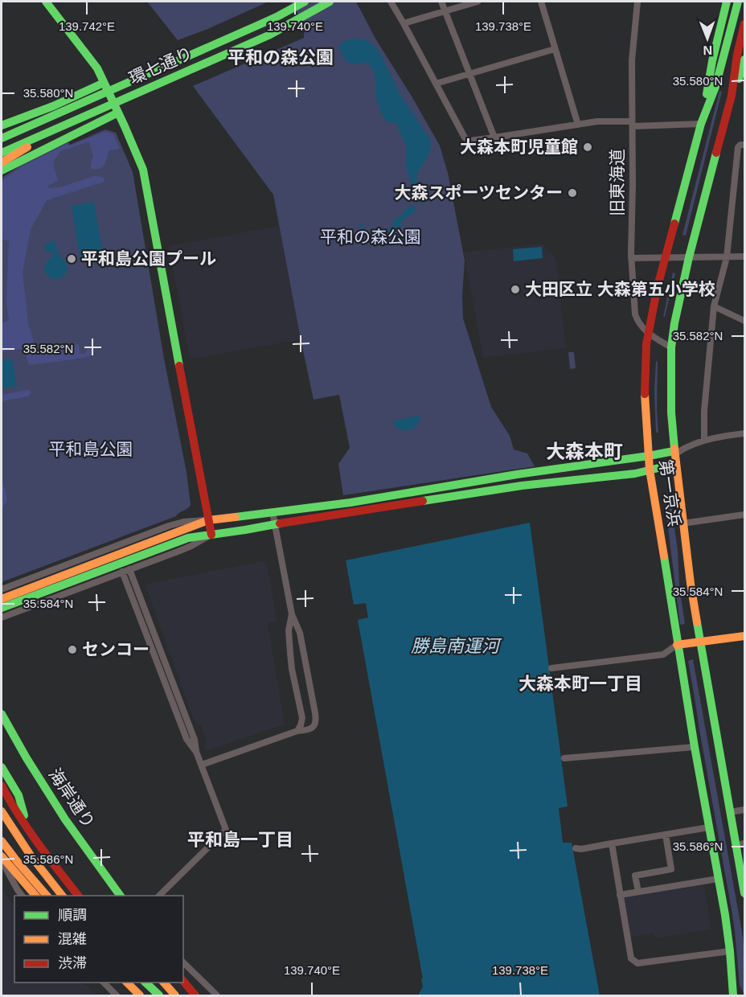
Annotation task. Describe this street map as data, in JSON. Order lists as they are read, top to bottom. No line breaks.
{"streets":{"main road":["環七通り","第一京浜","海岸通り"],"street":["旧東海道"]},"crossings":[["旧東海道","第一京浜"]],"districts":["平和の森公園","大森本町","大森本町一丁目","平和島一丁目"],"water":["勝島南運河"],"parks":["平和の森公園","平和島公園"],"places":["大森本町児童館","大森スポーツセンター","平和島公園プール","大田区立 大森第五小学校","センコー"],"legend":["順調","混雑","渋滞"],"north":"bottom","coordinates":["139.742°E","139.740°E","139.738°E","35.580°N","35.582°N","35.584°N","35.586°N"]}
